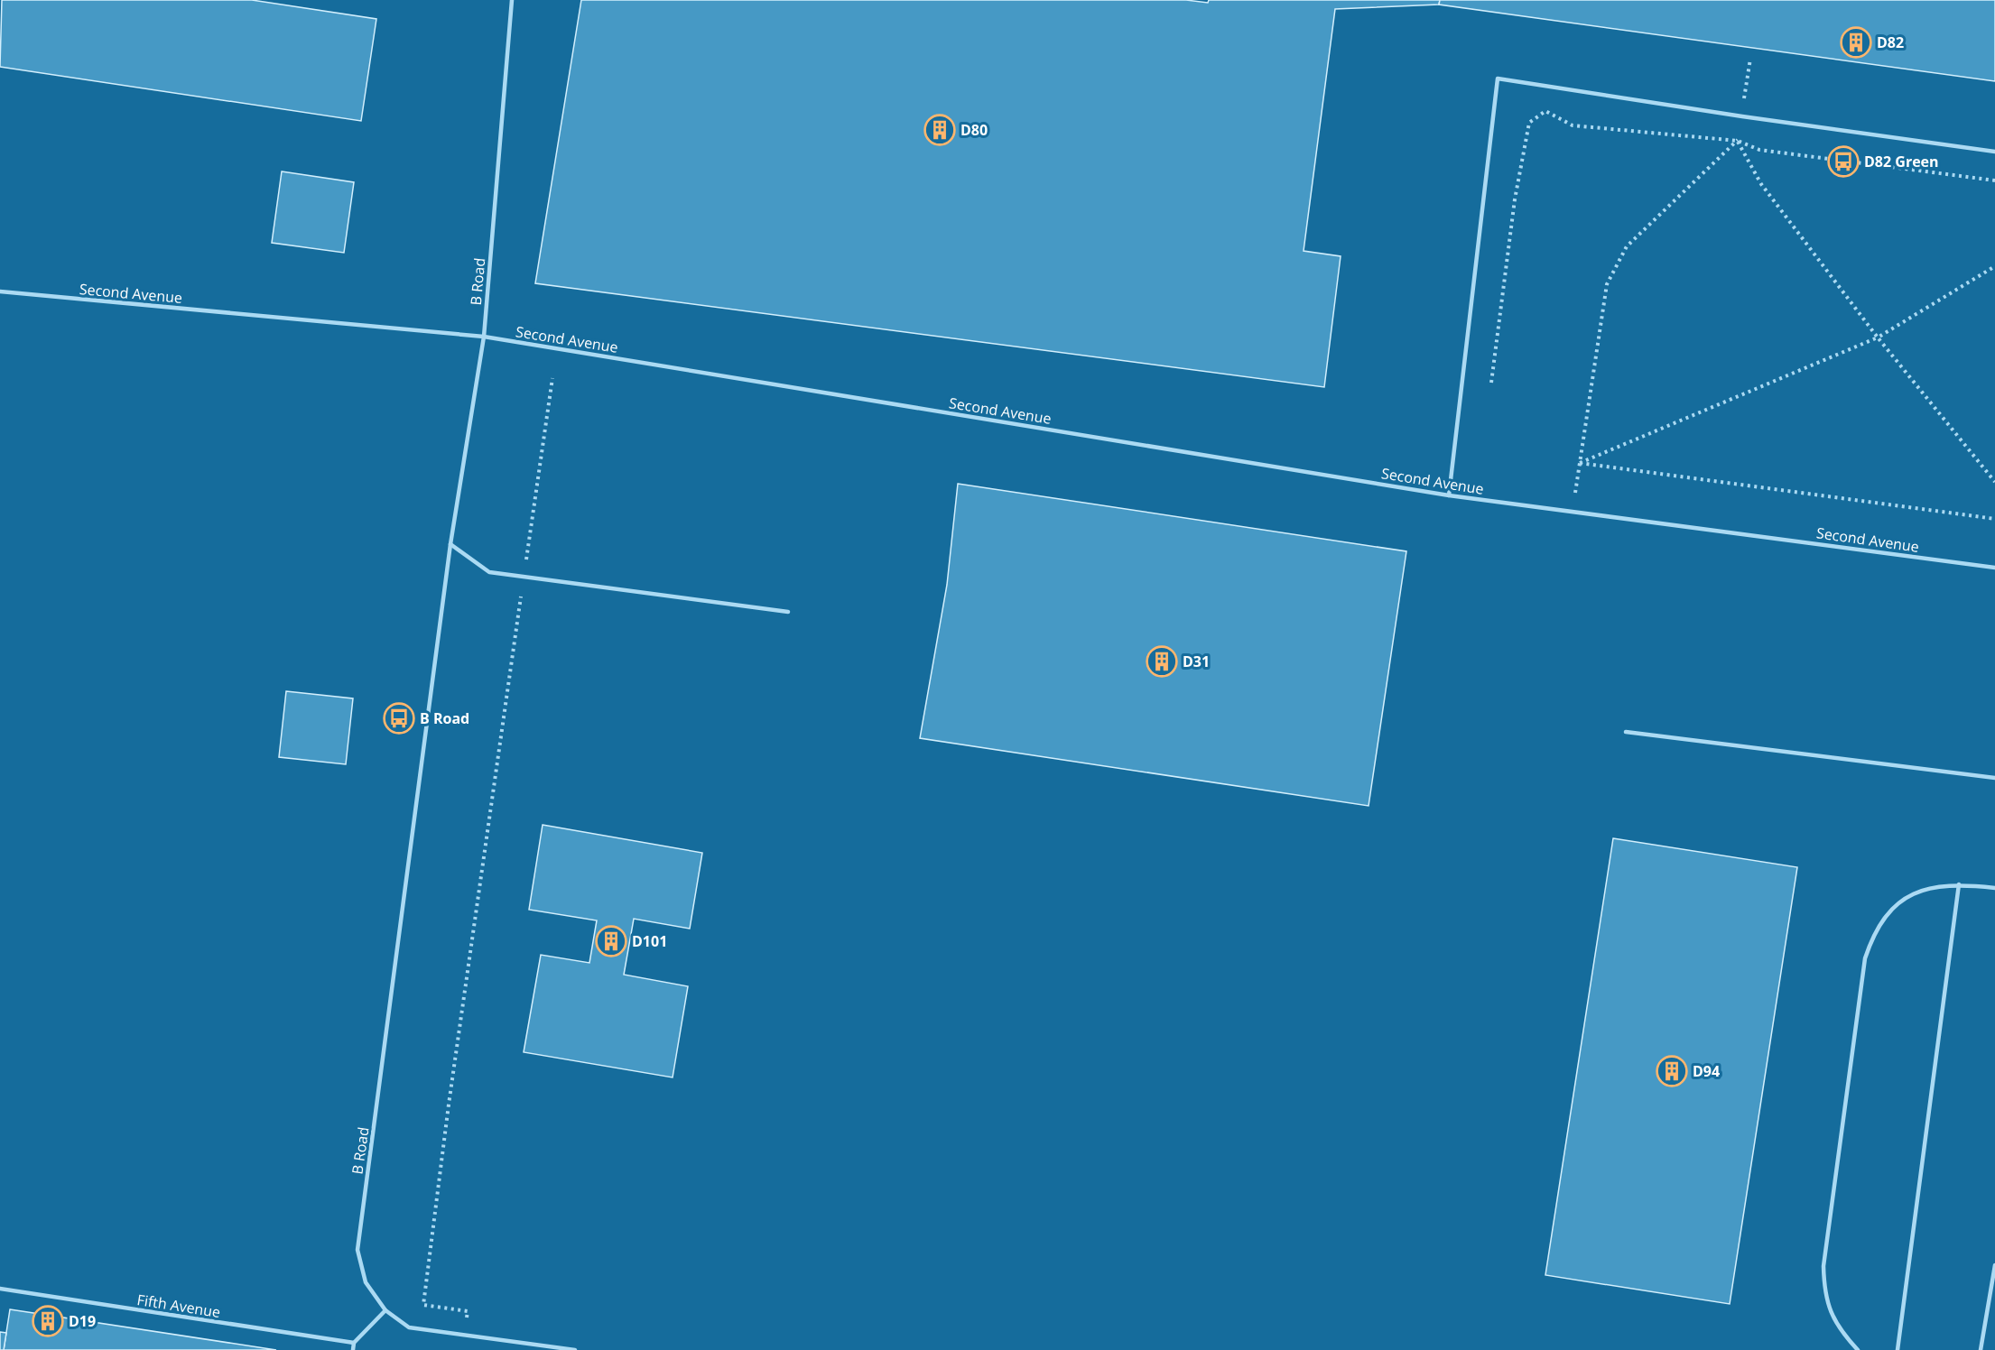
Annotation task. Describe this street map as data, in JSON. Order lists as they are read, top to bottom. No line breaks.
{"streets":{"lane":["B Road","Second Avenue","Fifth Avenue"]},"crossings":[["B Road","Second Avenue"]],"places":{"building":["D82","D80","D31","D101","D94","D19"],"bus stop":["D82 Green","B Road"]}}
